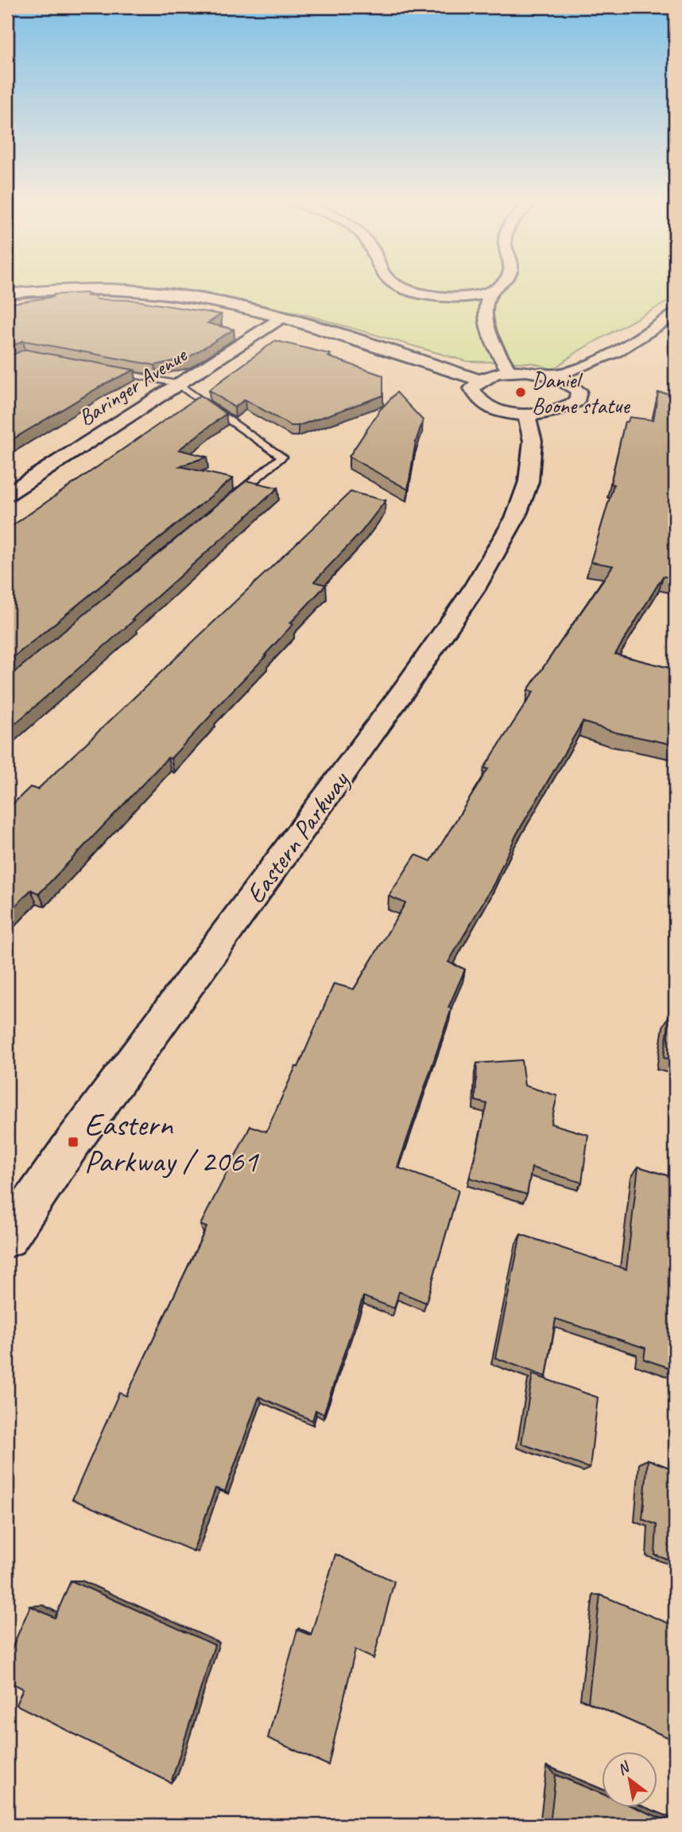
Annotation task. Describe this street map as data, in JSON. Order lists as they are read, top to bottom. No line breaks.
{"streets":{"street":["Baringer Avenue","Eastern Parkway"]},"places":{"other":["Daniel Boone statue"],"transit":["Eastern Parkway / 2061"]},"north":"top left"}
